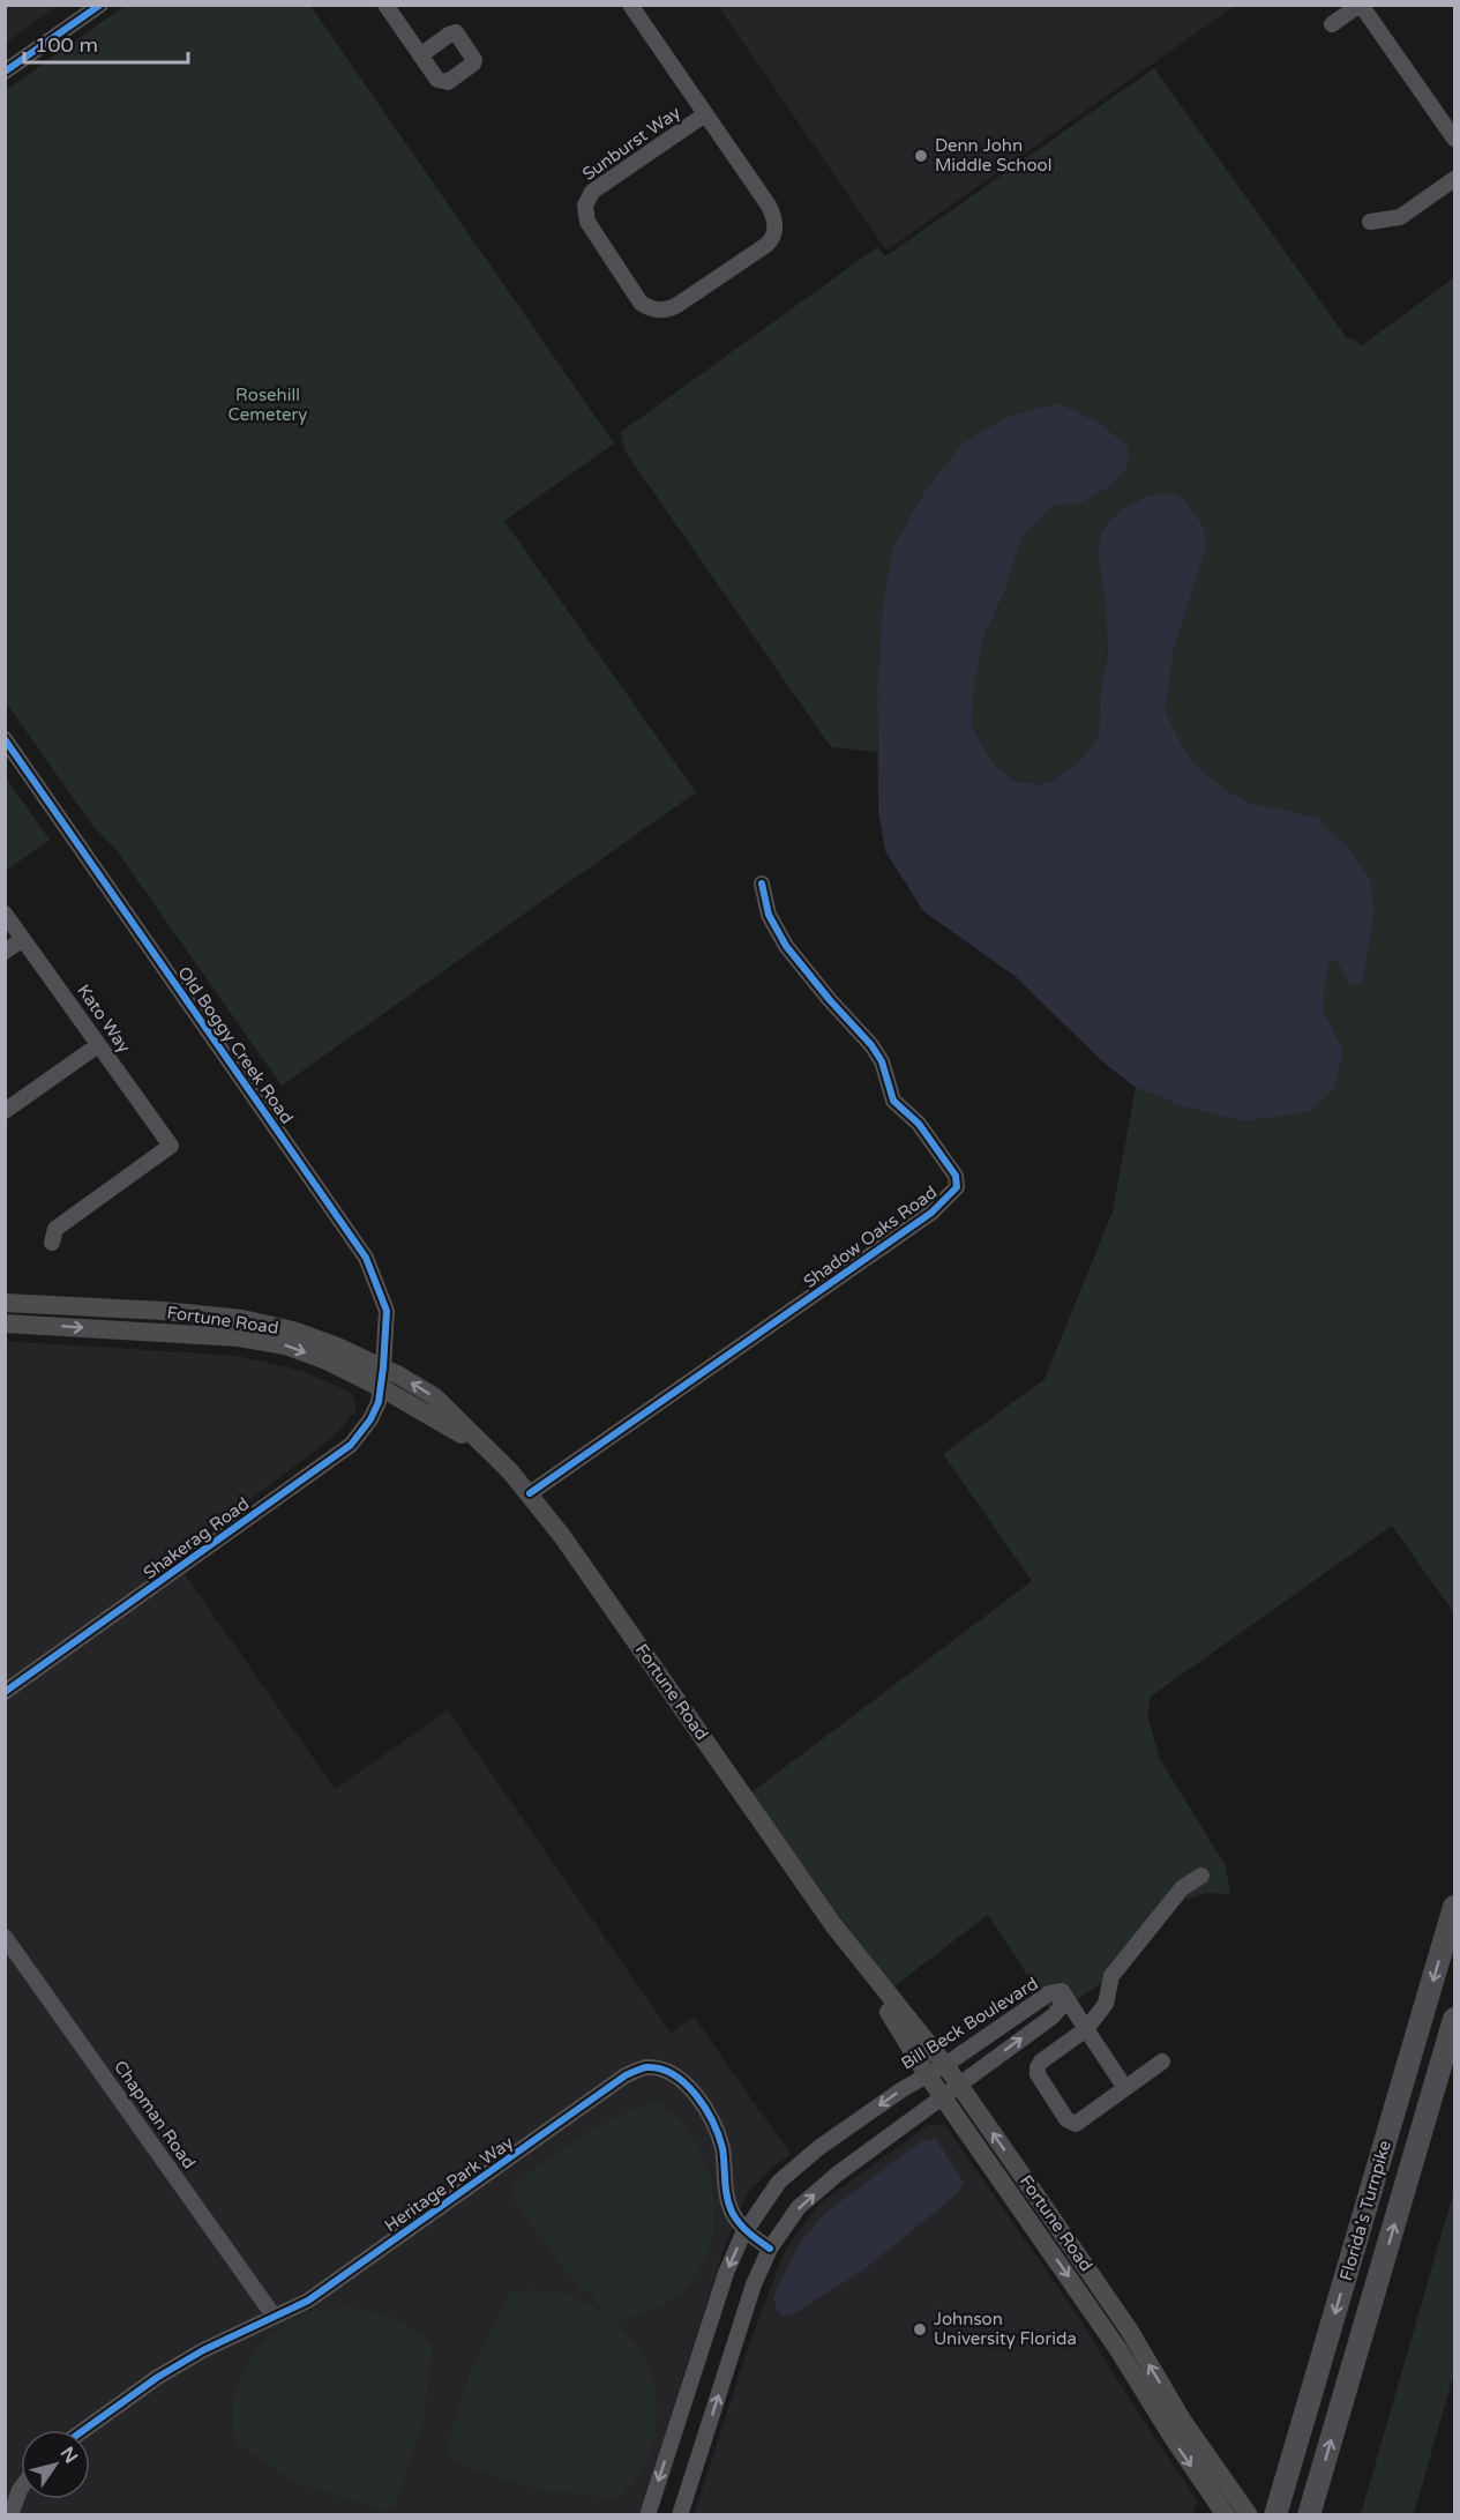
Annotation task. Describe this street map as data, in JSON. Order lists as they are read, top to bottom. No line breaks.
{"streets":{"highway":["Florida's Turnpike"],"main road":["Fortune Road"],"street":["Sunburst Way","Kato Way","Old Boggy Creek Road","Shadow Oaks Road","Shakerag Road","Bill Beck Boulevard","Chapman Road","Heritage Park Way"]},"crossings":[["Old Boggy Creek Road","Fortune Road"],["Old Boggy Creek Road","Shakerag Road"],["Shadow Oaks Road","Fortune Road"],["Fortune Road","Shakerag Road"],["Fortune Road","Bill Beck Boulevard"],["Bill Beck Boulevard","Heritage Park Way"],["Chapman Road","Heritage Park Way"]],"parks":["Rosehill Cemetery"],"places":["Denn John Middle School","Johnson University Florida"],"scale_bar":"100 m","north":"top right"}
